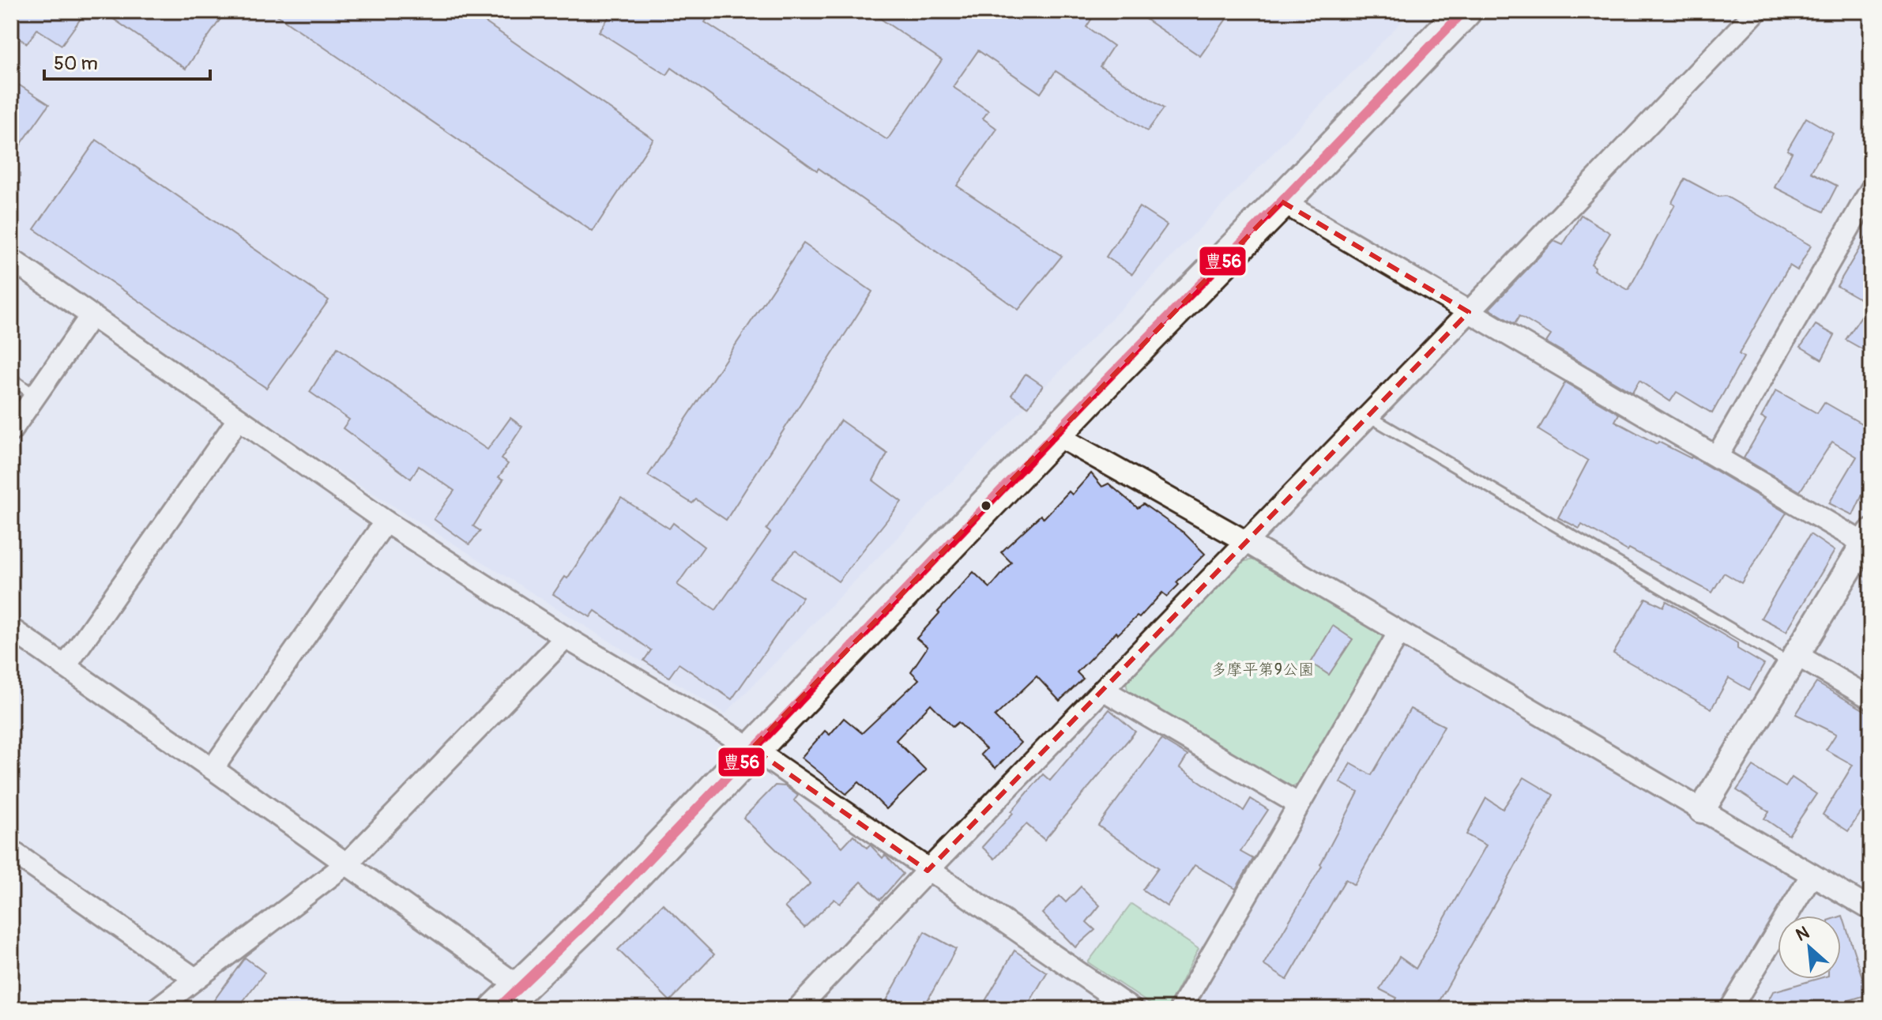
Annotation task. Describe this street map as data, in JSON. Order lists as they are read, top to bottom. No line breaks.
{"parks":["多摩平第9公園"],"lines":["transit line 豊56"],"scale_bar":"50 m","north":"top left"}
